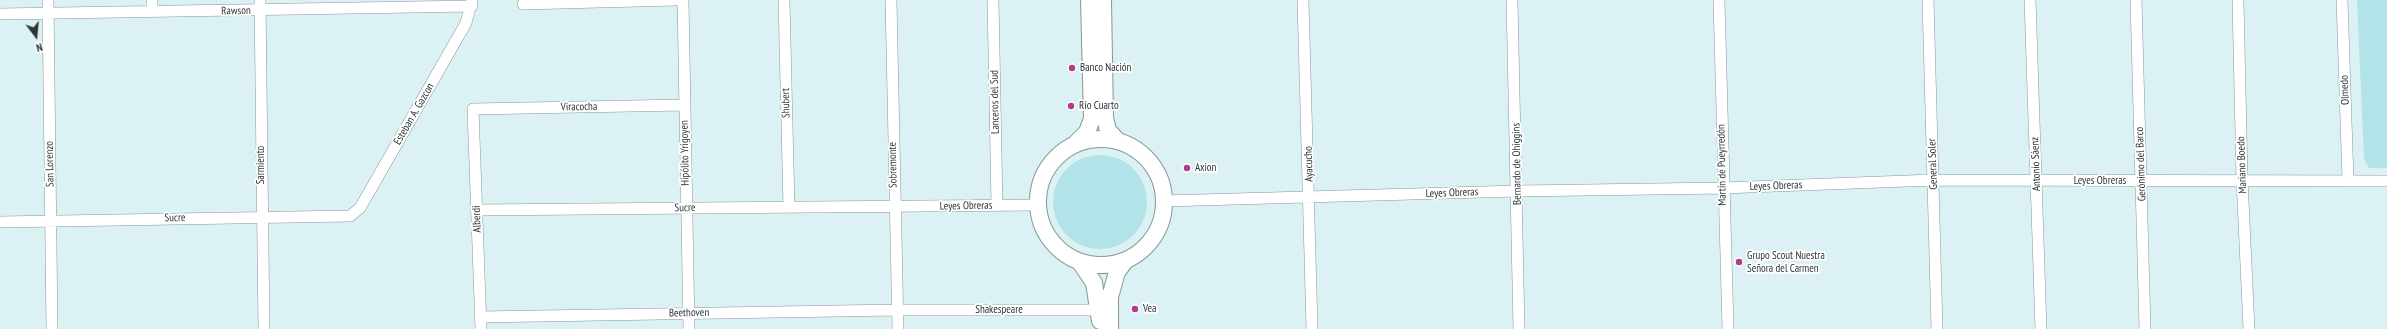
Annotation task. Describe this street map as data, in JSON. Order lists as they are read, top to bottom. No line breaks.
{"streets":{"street":["Rawson","Olmedo","Lanceros del Sud","Shubert","Viracocha","Esteban A. Gazcon","Hipólito Yrigoyen","San Lorenzo","Ayacucho","Bernardo de Ohiggins","General Soler","Antonio Sáenz","Gerónimo del Barco","Sarmiento","Sobremonte","Martín de Pueyrredón","Mariano Boedo","Leyes Obreras","Sucre","Alberdi","Shakespeare","Beethoven"]},"crossings":[["Rawson","Esteban A. Gazcon"],["Rawson","San Lorenzo"],["Rawson","Sarmiento"],["Olmedo","Leyes Obreras"],["Lanceros del Sud","Leyes Obreras"],["Shubert","Sucre"],["Viracocha","Hipólito Yrigoyen"],["Viracocha","Alberdi"],["Esteban A. Gazcon","Sucre"],["Hipólito Yrigoyen","Sucre"],["Hipólito Yrigoyen","Beethoven"],["San Lorenzo","Sucre"],["Ayacucho","Leyes Obreras"],["Bernardo de Ohiggins","Leyes Obreras"],["General Soler","Leyes Obreras"],["Antonio Sáenz","Leyes Obreras"],["Gerónimo del Barco","Leyes Obreras"],["Sarmiento","Sucre"],["Sobremonte","Leyes Obreras"],["Sobremonte","Sucre"],["Sobremonte","Shakespeare"],["Sobremonte","Beethoven"],["Martín de Pueyrredón","Leyes Obreras"],["Mariano Boedo","Leyes Obreras"],["Leyes Obreras","Sucre"],["Sucre","Alberdi"],["Alberdi","Beethoven"],["Shakespeare","Beethoven"]],"places":["Banco Nación","Río Cuarto","Axion","Grupo Scout Nuestra Señora del Carmen","Vea"],"north":"bottom"}
